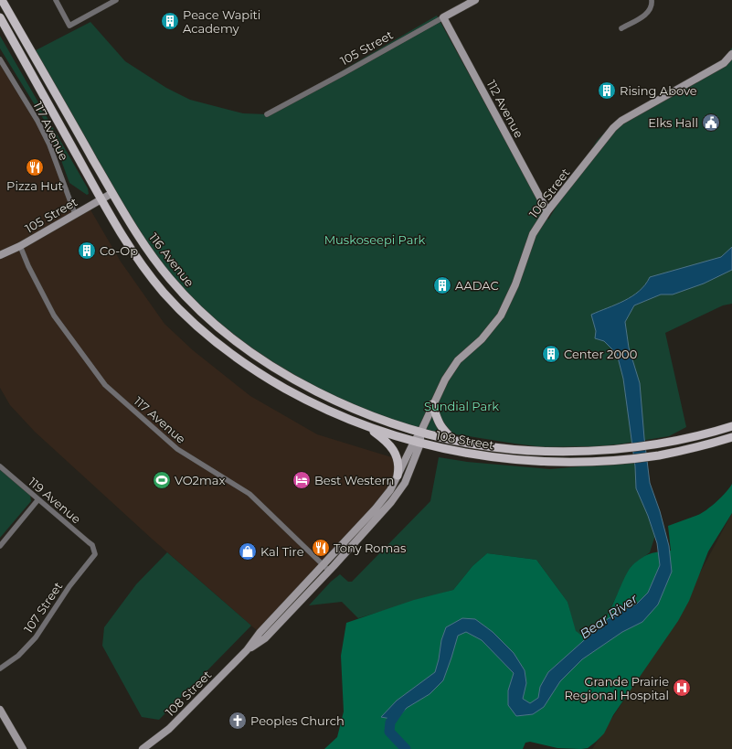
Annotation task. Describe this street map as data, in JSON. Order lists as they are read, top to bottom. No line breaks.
{"streets":{"main road":["116 Avenue","108 Street"],"street":["105 Street","112 Avenue","117 Avenue","106 Street","119 Avenue","107 Street"]},"crossings":[["105 Street","112 Avenue"],["105 Street","117 Avenue"],["105 Street","116 Avenue"],["112 Avenue","106 Street"],["117 Avenue","108 Street"],["106 Street","116 Avenue"],["106 Street","108 Street"],["116 Avenue","108 Street"],["119 Avenue","107 Street"]],"water":["Bear River"],"parks":["Muskoseepi Park","Sundial Park"],"places":{"building":["Peace Wapiti Academy","Rising Above","Co-Op","AADAC","Center 2000"],"public building":["Elks Hall"],"restaurant":["Pizza Hut","Tony Romas"],"sports":["VO2max"],"hotel":["Best Western"],"shop":["Kal Tire"],"hospital":["Grande Prairie Regional Hospital"],"church":["Peoples Church"]}}
